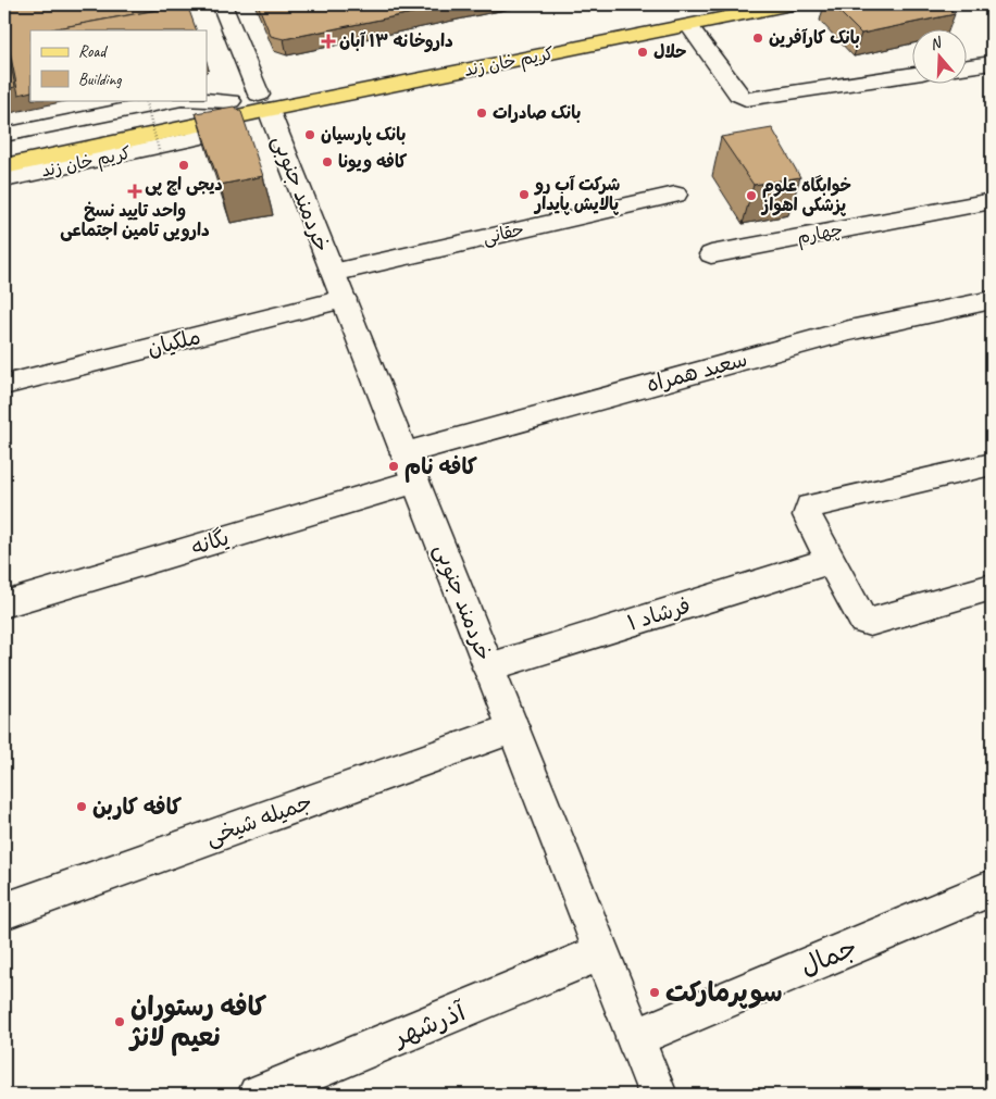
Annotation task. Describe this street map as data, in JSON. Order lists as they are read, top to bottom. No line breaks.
{"streets":{"main road":["کریم خان زند"],"street":["خردمند جنوبی","حقانی","چهارم","ملکیان","سعید همراه","یگانه","فرشاد ۱","جمیله شیخی","جمال","آذرشهر"]},"crossings":[["کریم خان زند","خردمند جنوبی"],["خردمند جنوبی","حقانی"],["خردمند جنوبی","ملکیان"],["خردمند جنوبی","سعید همراه"],["خردمند جنوبی","یگانه"],["خردمند جنوبی","فرشاد ۱"],["خردمند جنوبی","جمیله شیخی"],["خردمند جنوبی","جمال"],["خردمند جنوبی","آذرشهر"],["حقانی","ملکیان"]],"places":{"other":["بانک کارآفرین","حلال","بانک صادرات","بانک پارسیان","کافه ویونا","دیجی اچ پی","شرکت آب رو پالایش پایدار","خوابگاه علوم پزشکی اهواز","کافه نام","کافه کاربن","سوپرمارکت","کافه رستوران نعیم لانژ"],"health":["داروخانه ۱۳ آبان","واحد تایید نسخ دارویی تامین اجتماعی"]},"legend":["Road","Building"],"north":"top"}
